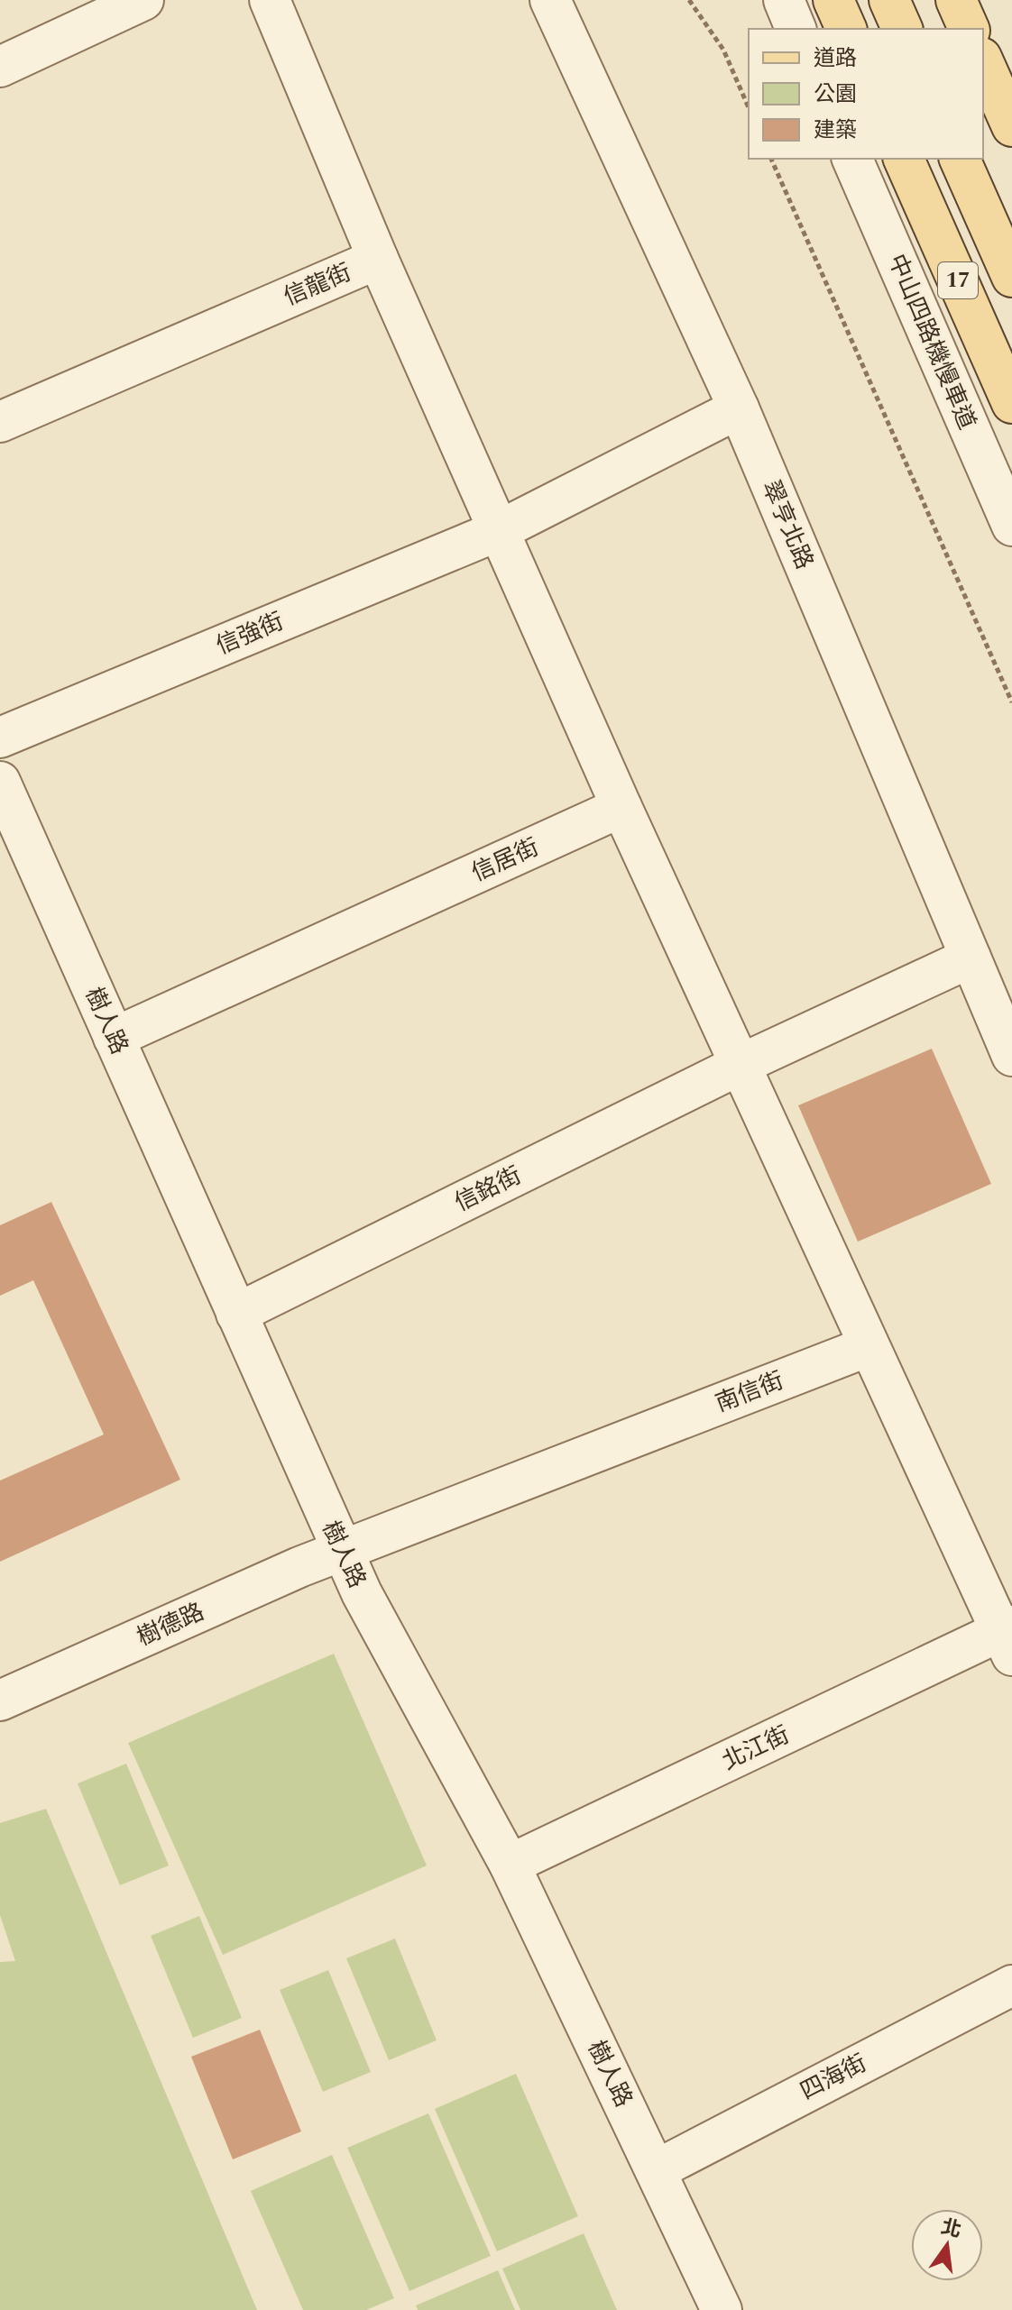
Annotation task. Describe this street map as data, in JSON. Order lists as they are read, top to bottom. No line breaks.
{"streets":{"main road":["17"],"street":["信龍街","中山四路機慢車道","翠亨北路","信強街","信居街","樹人路","信銘街","南信街","樹德路","北江街","四海街"]},"crossings":[["翠亨北路","信強街"],["翠亨北路","信銘街"],["信居街","樹人路"],["樹人路","信銘街"],["樹人路","南信街"],["樹人路","樹德路"],["樹人路","北江街"],["樹人路","四海街"],["南信街","樹德路"],["南信街","北江街"]],"legend":["道路","公園","建築"],"north":"top"}
